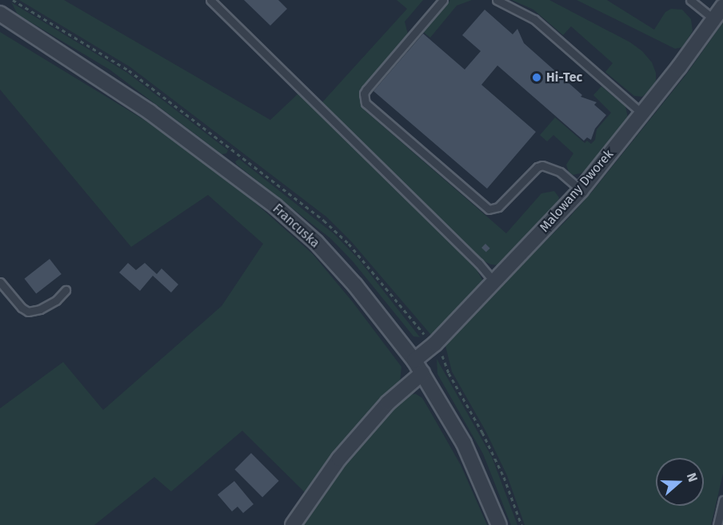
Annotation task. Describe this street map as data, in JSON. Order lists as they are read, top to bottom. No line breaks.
{"streets":{"street":["Malowany Dworek","Francuska"]},"crossings":[["Malowany Dworek","Francuska"]],"places":["Hi-Tec"],"north":"right"}
